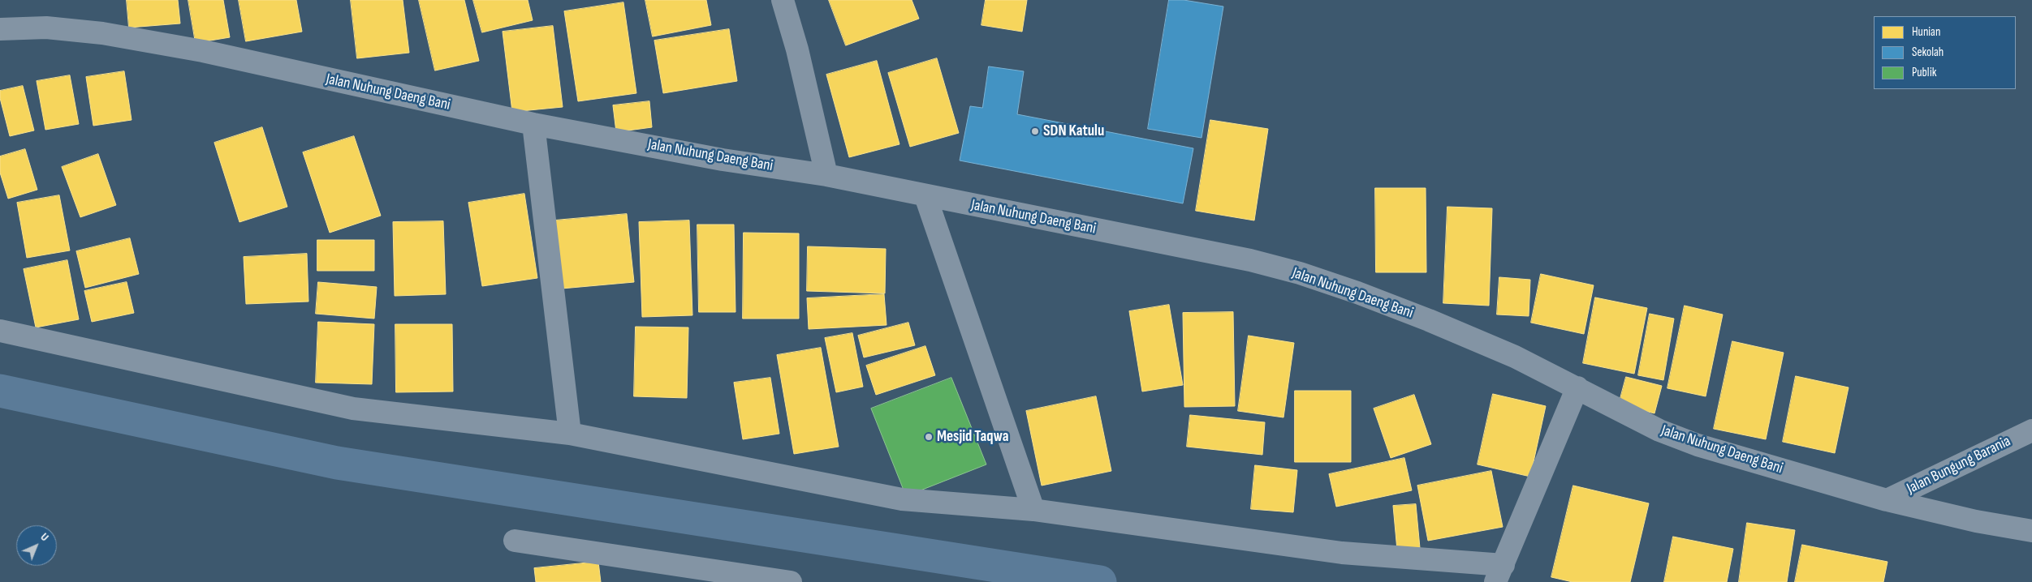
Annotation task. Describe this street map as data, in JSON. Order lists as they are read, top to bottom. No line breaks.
{"streets":{"street":["Jalan Nuhung Daeng Bani","Jalan Bungung Barania"]},"crossings":[["Jalan Nuhung Daeng Bani","Jalan Bungung Barania"]],"places":["SDN Katulu","Mesjid Taqwa"],"legend":["Hunian","Sekolah","Publik"],"north":"top right"}
